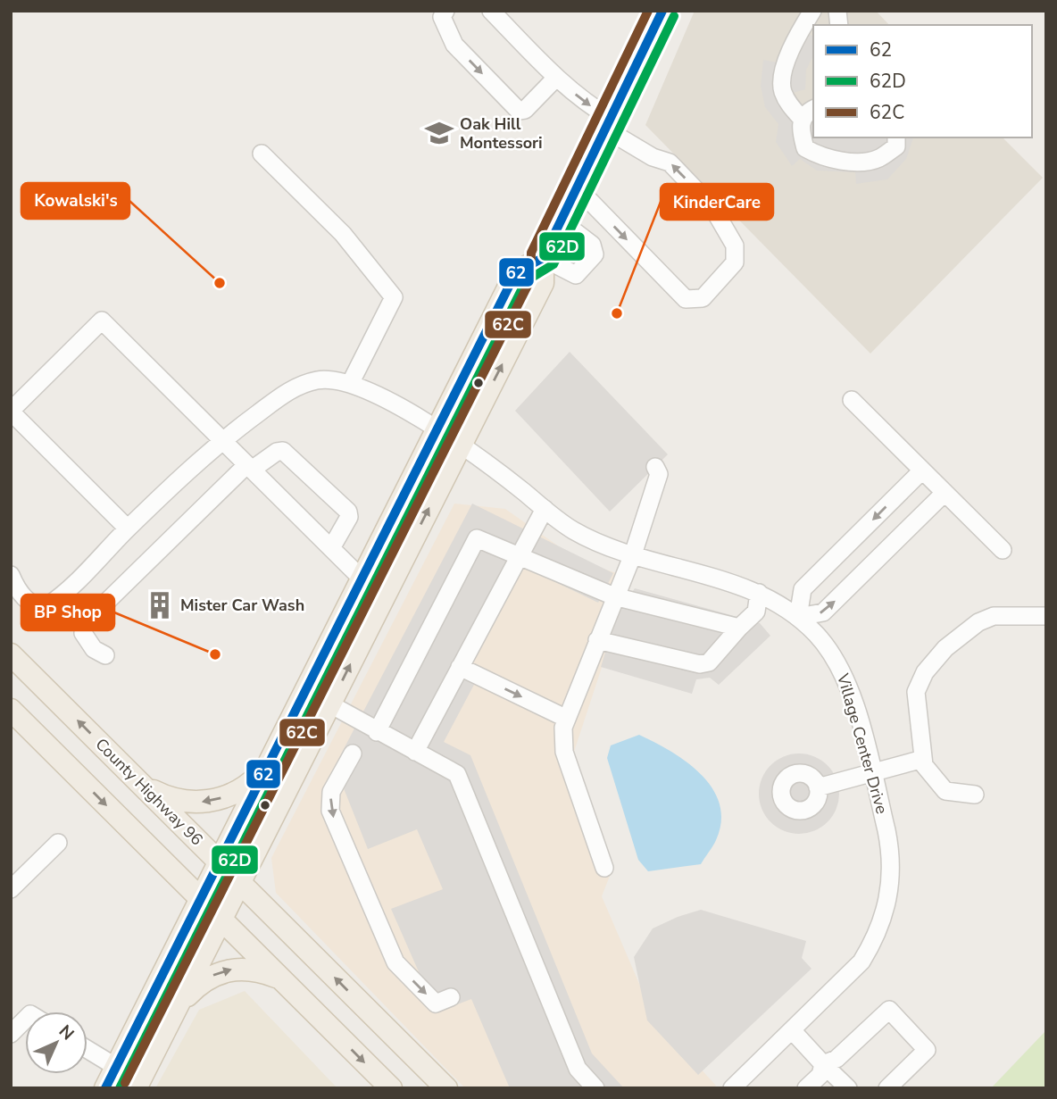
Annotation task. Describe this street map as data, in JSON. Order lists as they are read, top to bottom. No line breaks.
{"streets":{"main road":["County Highway 96"],"street":["Village Center Drive"]},"places":{"school or university":["Oak Hill Montessori"],"other":["Kowalski's","KinderCare","BP Shop"],"building":["Mister Car Wash"]},"lines":["transit line 62","transit line 62C","transit line 62D"],"legend":["62","62D","62C"],"north":"top right"}
